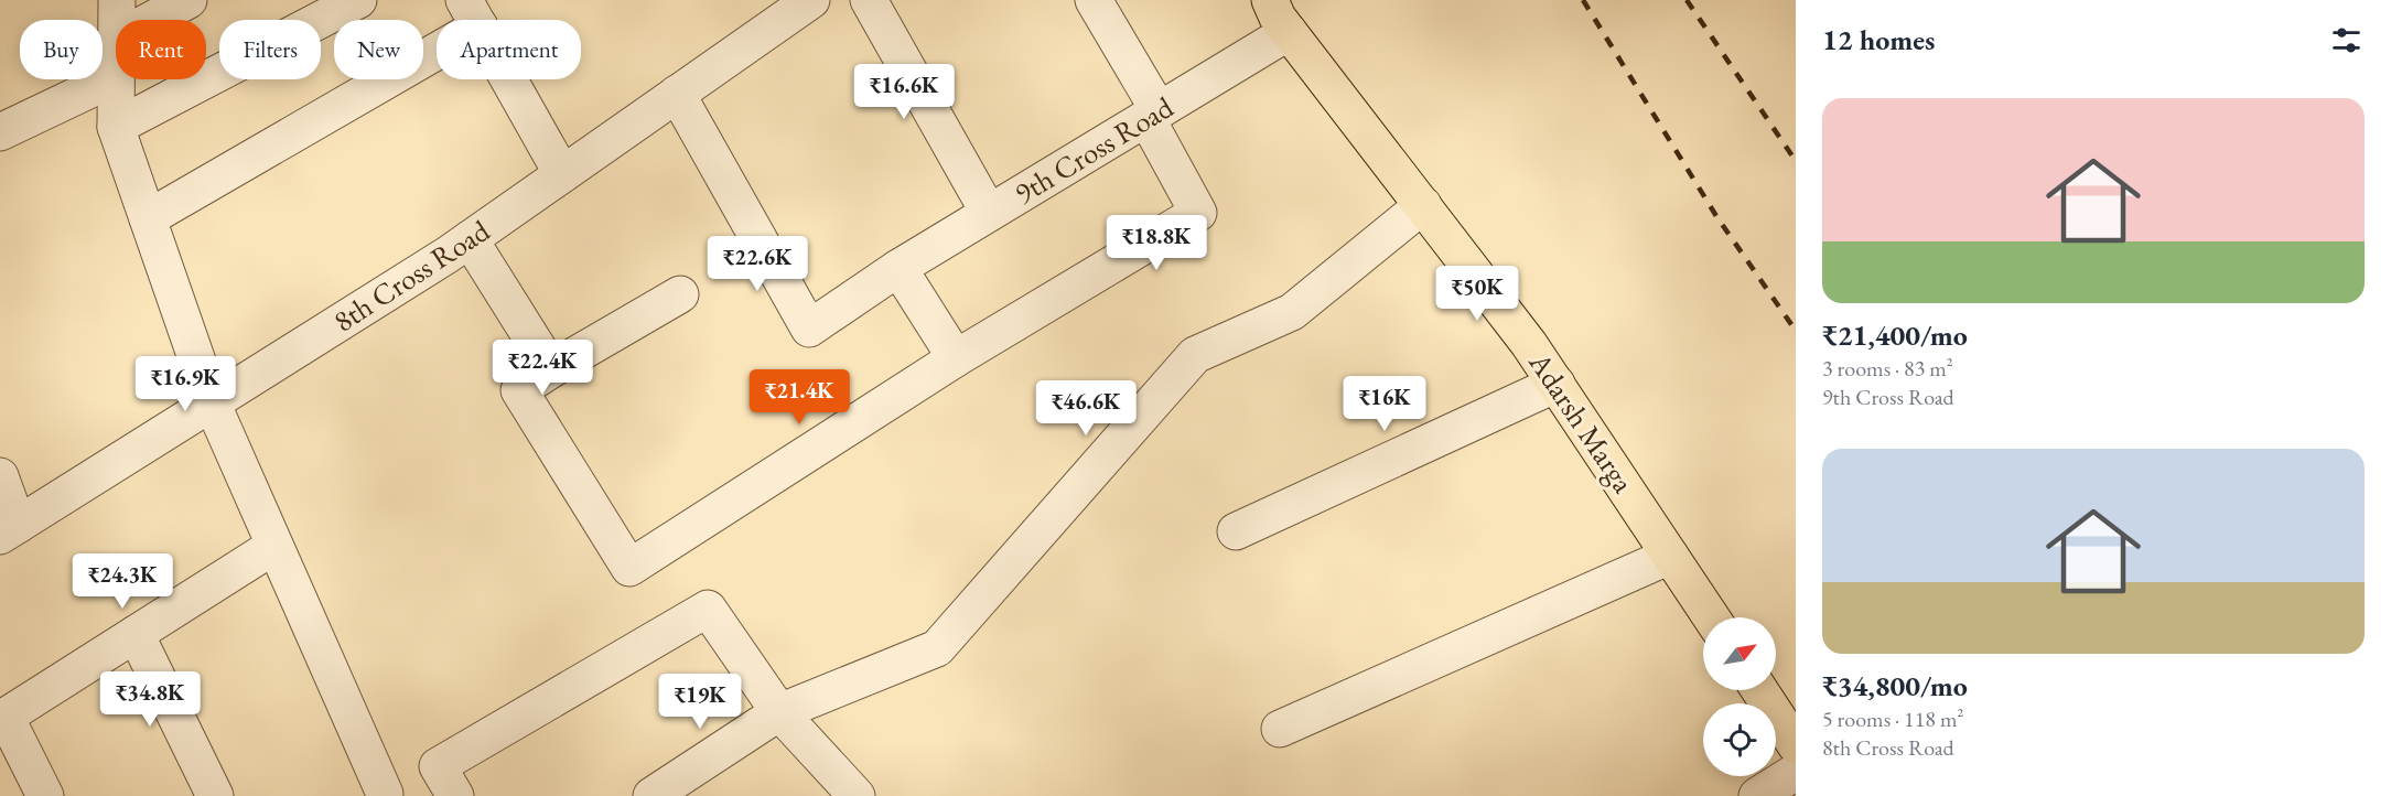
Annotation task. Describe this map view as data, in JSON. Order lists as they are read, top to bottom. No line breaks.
{"streets":{"main road":["Adarsh Marga"],"street":["9th Cross Road","8th Cross Road"]},"crossings":[["9th Cross Road","8th Cross Road"],["9th Cross Road","Adarsh Marga"]],"north":"top right","page":{"heading":"12 homes","chip":["Buy","Rent","Filters","New","Apartment"],"price":["₹16.6K","₹18.8K","₹22.6K","₹50K","₹22.4K","₹16.9K","₹21.4K","₹16K","₹46.6K","₹24.3K","₹34.8K","₹19K"],"list":[{"name":"₹21,400/mo","note":"3 rooms · 83 m² · 9th Cross Road"},{"name":"₹34,800/mo","note":"5 rooms · 118 m² · 8th Cross Road"}]}}
